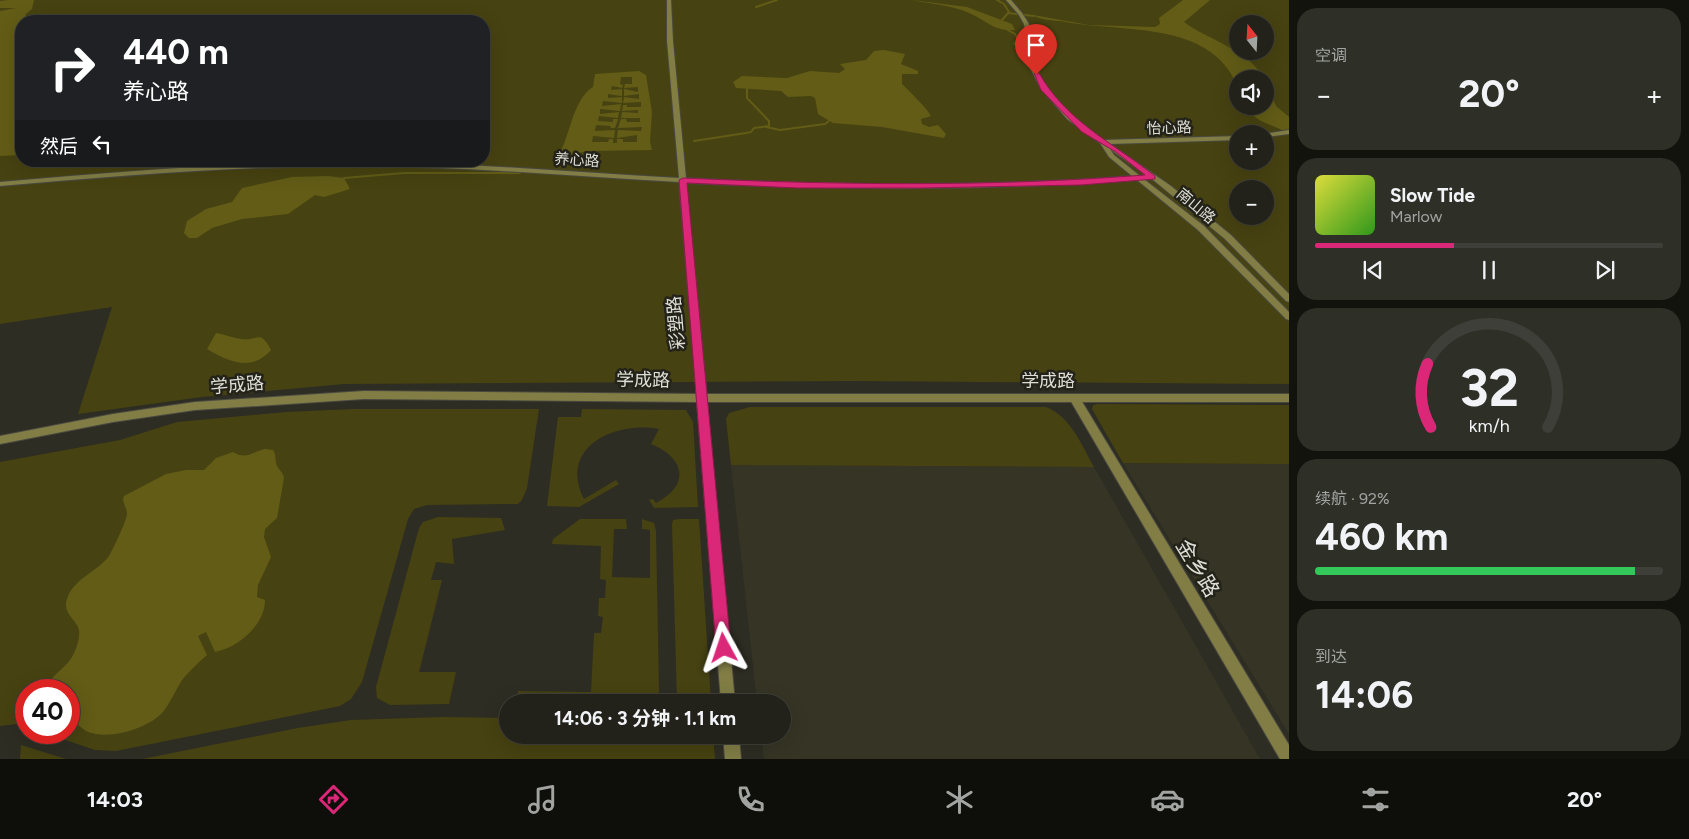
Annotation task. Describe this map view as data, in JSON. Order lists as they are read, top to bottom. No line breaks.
{"streets":{"street":["怡心路","养心路","南山路","彩塑路","学成路","金乡路"]},"crossings":[["怡心路","南山路"],["养心路","南山路"],["养心路","彩塑路"],["彩塑路","学成路"],["学成路","金乡路"]],"north":"top","page":{"tile":["空调",["续航 · 92%","460 km"],["到达","14:06"]],"map_buttons":["+","−"],"turn":["440 m","养心路"],"heat":["−","20°","+"],"then":"然后","song":["Slow Tide","Marlow"],"limit":"40","trip":"14:06 · 3 分钟 · 1.1 km","tabs":["14:03","20°"],"gauge":["32","km/h"]}}
